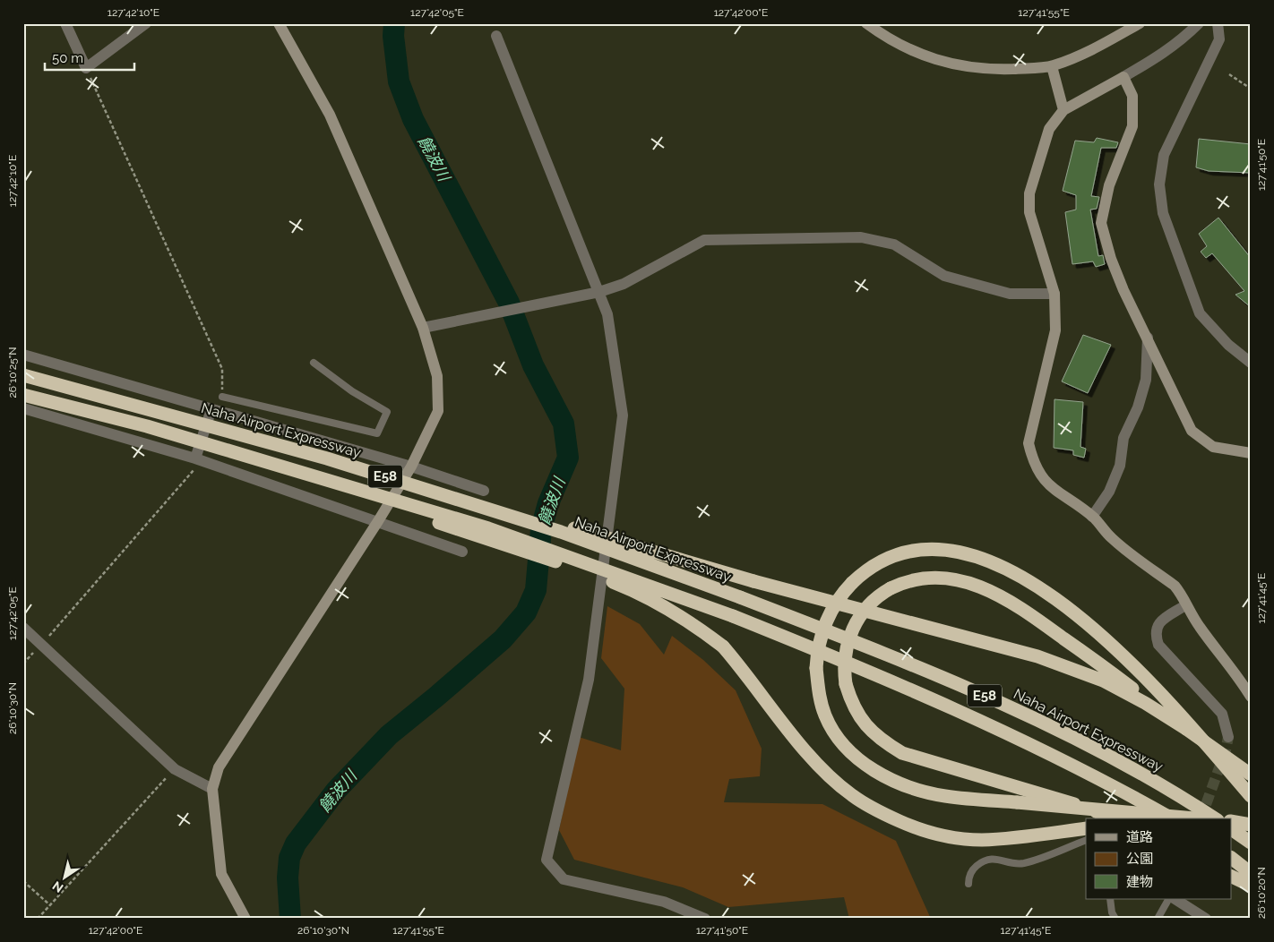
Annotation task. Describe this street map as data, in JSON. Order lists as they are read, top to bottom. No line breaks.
{"streets":{"highway":["Naha Airport Expressway","E58"]},"water":["饒波川"],"legend":["道路","公園","建物"],"scale_bar":"50 m","north":"bottom left","coordinates":["127°42'10\"E","127°42'05\"E","127°42'00\"E","127°41'55\"E","127°41'50\"E","26°10'25\"N","127°41'45\"E","26°10'30\"N","26°10'20\"N"]}
